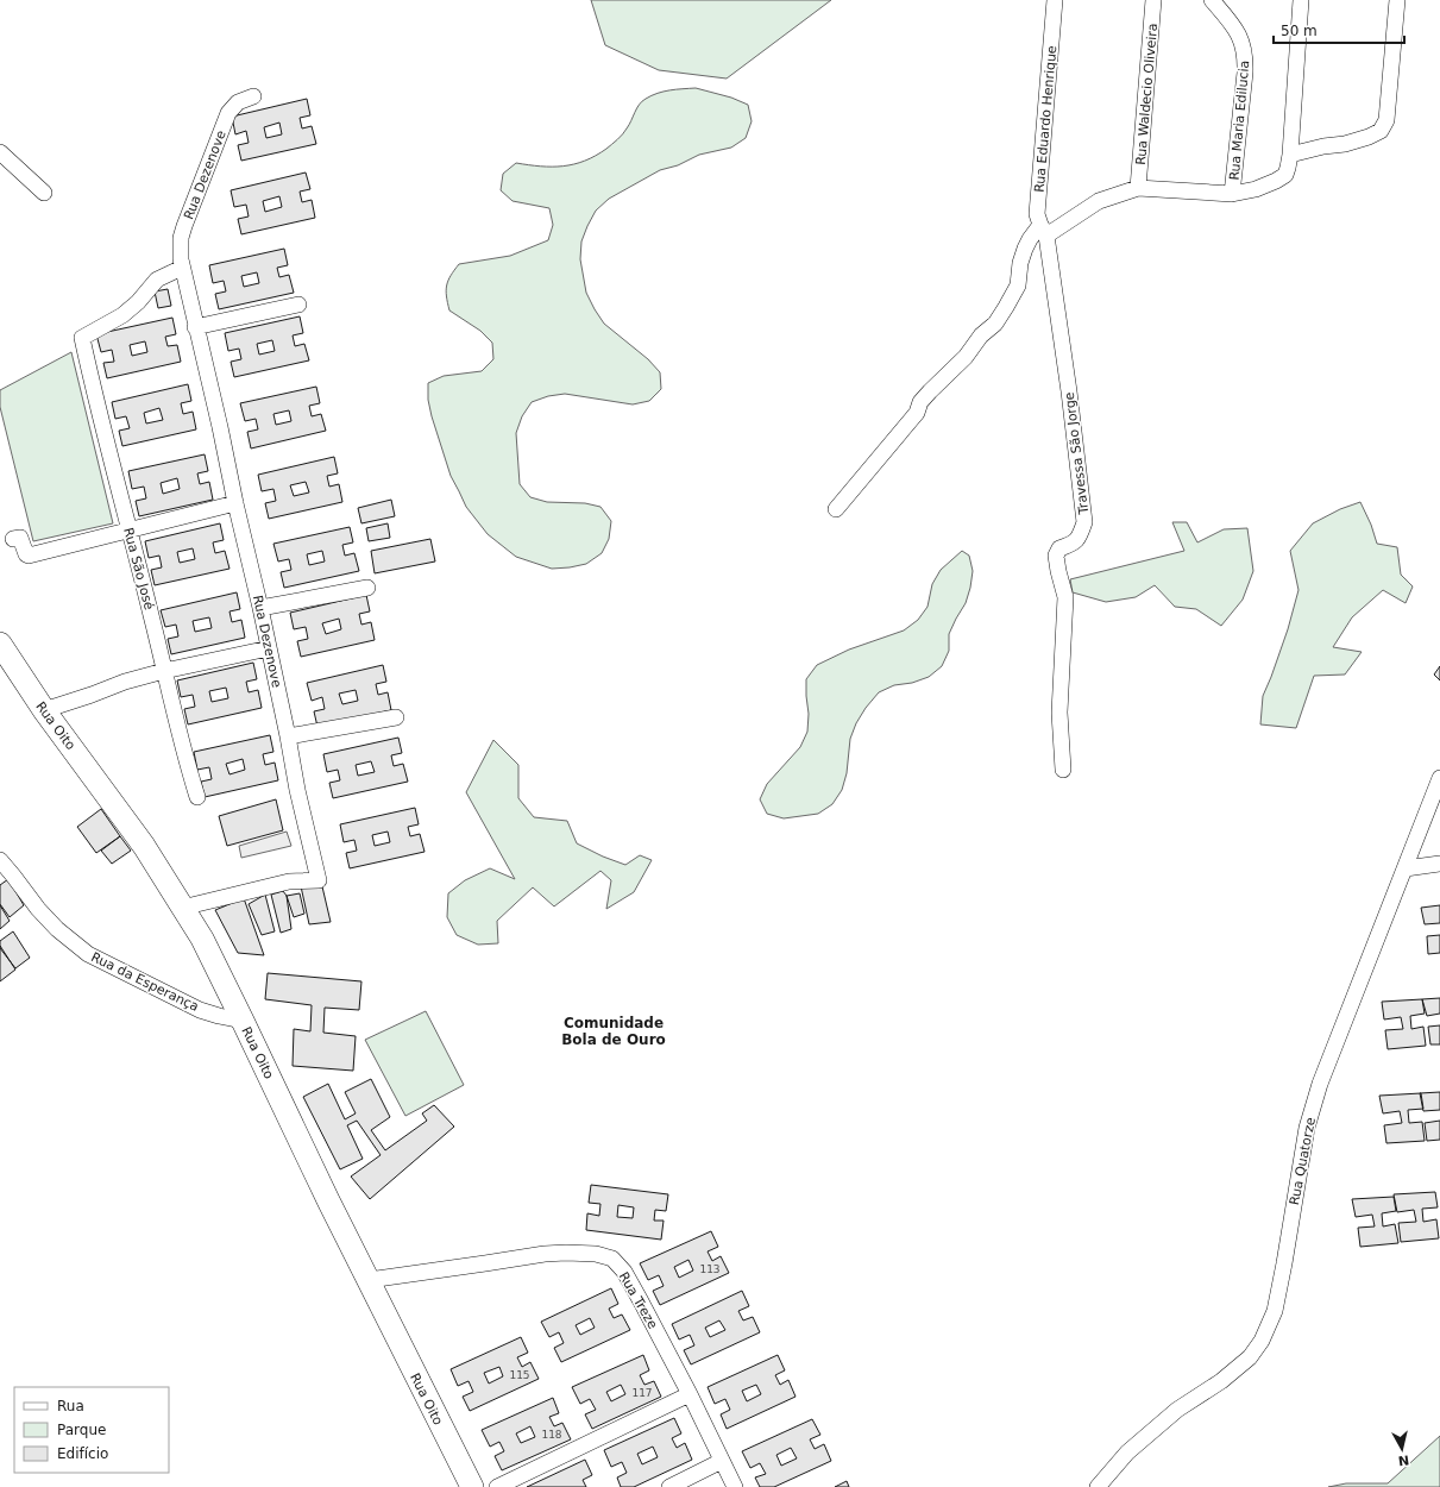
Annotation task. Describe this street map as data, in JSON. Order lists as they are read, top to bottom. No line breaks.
{"streets":{"street":["Rua Waldecio Oliveira","Rua Eduardo Henrique","Rua Maria Edilucia","Rua Dezenove","Travessa São Jorge","Rua São José","Rua Oito","Rua da Esperança","Rua Quatorze","Rua Treze"]},"crossings":[["Rua Eduardo Henrique","Travessa São Jorge"],["Rua Dezenove","Rua São José"],["Rua Dezenove","Rua Oito"],["Rua Oito","Rua da Esperança"],["Rua Oito","Rua Treze"]],"districts":["Comunidade Bola de Ouro"],"house_numbers":["113","115","117","118"],"legend":["Rua","Parque","Edifício"],"scale_bar":"50 m","north":"bottom"}
